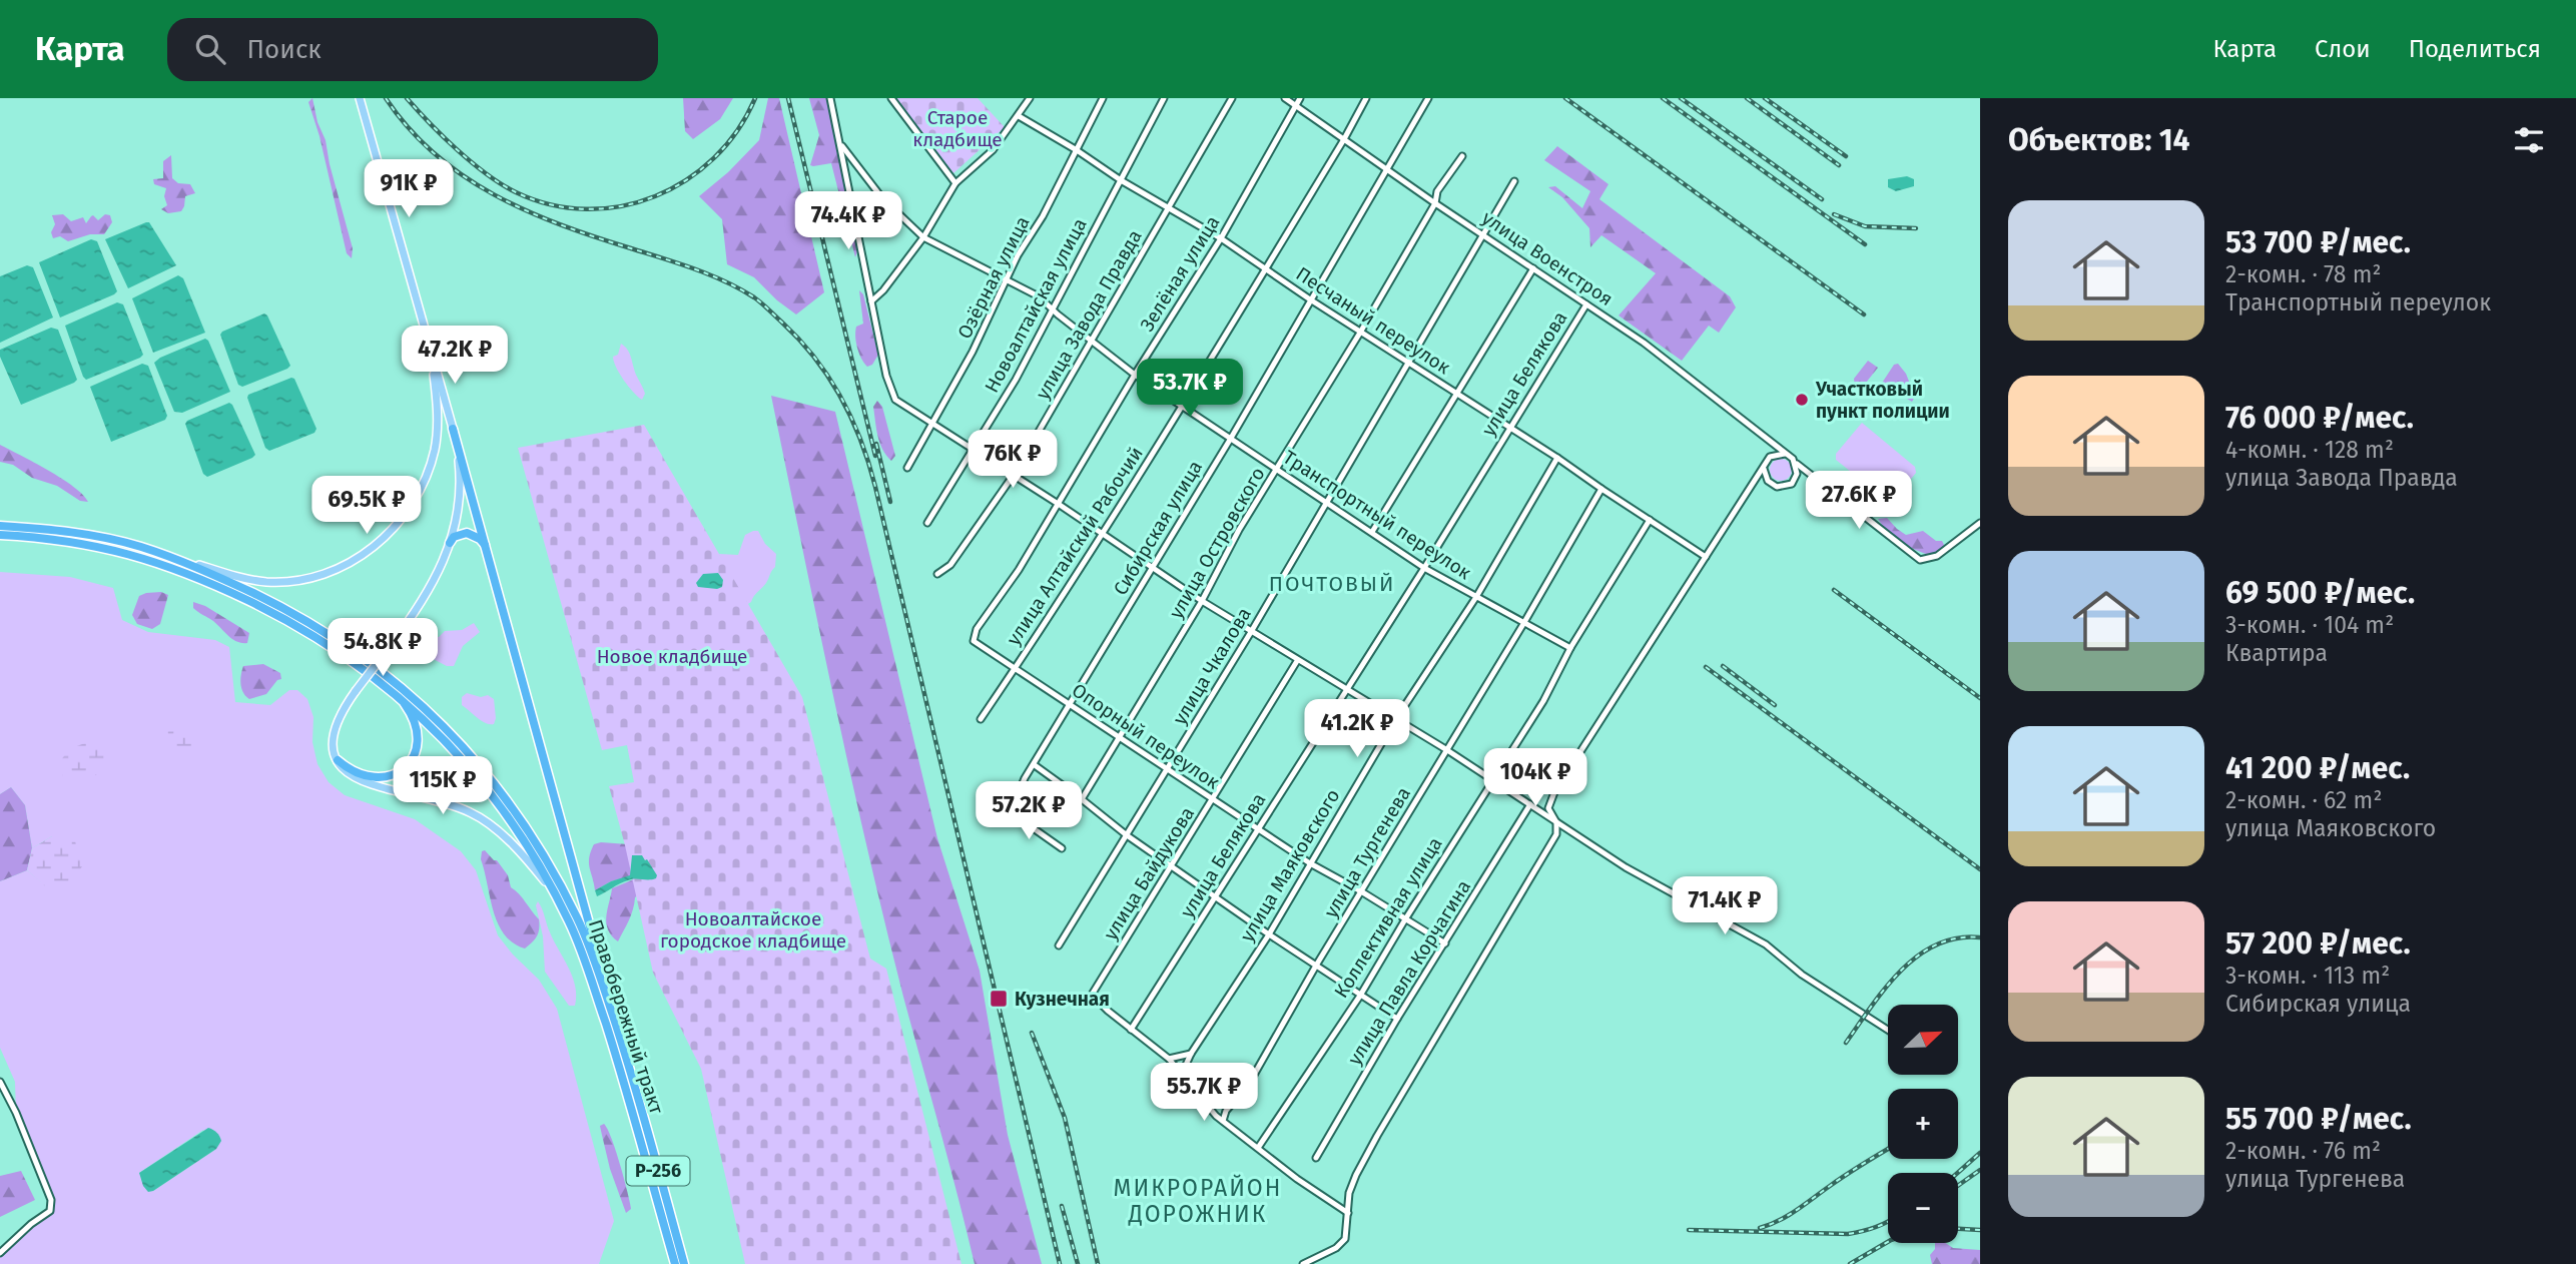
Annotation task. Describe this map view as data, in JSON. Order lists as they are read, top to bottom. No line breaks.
{"streets":{"highway":["Правобережный тракт","Р-256"],"street":["улица Военстроя","Зелёная улица","Озёрная улица","Новоалтайская улица","улица Завода Правда","Песчаный переулок","улица Белякова","Транспортный переулок","Сибирская улица","улица Островского","улица Алтайский Рабочий","улица Чкалова","Опорный переулок","улица Тургенева","улица Маяковского","улица Байдукова","Коллективная улица","улица Павла Корчагина"]},"crossings":[["улица Военстроя","Зелёная улица"],["улица Военстроя","улица Белякова"],["улица Военстроя","Сибирская улица"],["улица Военстроя","улица Островского"],["улица Военстроя","улица Алтайский Рабочий"],["улица Военстроя","улица Чкалова"],["Зелёная улица","Песчаный переулок"],["Зелёная улица","Транспортный переулок"],["Зелёная улица","Опорный переулок"],["Озёрная улица","Песчаный переулок"],["Озёрная улица","Транспортный переулок"],["Новоалтайская улица","Песчаный переулок"],["Новоалтайская улица","Транспортный переулок"],["улица Завода Правда","Песчаный переулок"],["улица Завода Правда","Транспортный переулок"],["Песчаный переулок","улица Белякова"],["Песчаный переулок","Сибирская улица"],["Песчаный переулок","улица Островского"],["Песчаный переулок","улица Алтайский Рабочий"],["Песчаный переулок","улица Чкалова"],["Песчаный переулок","улица Тургенева"],["Песчаный переулок","улица Маяковского"],["Песчаный переулок","Коллективная улица"],["улица Белякова","Транспортный переулок"],["улица Белякова","Опорный переулок"],["улица Белякова","улица Байдукова"],["Транспортный переулок","Сибирская улица"],["Транспортный переулок","улица Островского"],["Транспортный переулок","улица Алтайский Рабочий"],["Транспортный переулок","улица Чкалова"],["Транспортный переулок","улица Тургенева"],["Транспортный переулок","улица Маяковского"],["Транспортный переулок","Коллективная улица"],["Сибирская улица","Опорный переулок"],["улица Островского","Опорный переулок"],["улица Алтайский Рабочий","Опорный переулок"],["улица Чкалова","Опорный переулок"],["Опорный переулок","улица Тургенева"],["Опорный переулок","улица Маяковского"],["Опорный переулок","улица Байдукова"],["Опорный переулок","Коллективная улица"],["Опорный переулок","улица Павла Корчагина"]],"districts":["ПОЧТОВЫЙ","МИКРОРАЙОН ДОРОЖНИК"],"parks":["Старое кладбище","Новое кладбище","Новоалтайское городское кладбище"],"places":{"other":["Участковый пункт полиции"],"transit":["Кузнечная"]},"north":"top right","page":{"header":"Карта","search":"Поиск","nav":["Карта","Слои","Поделиться"],"heading":"Объектов: 14","price":["91K ₽","74.4K ₽","47.2K ₽","53.7K ₽","76K ₽","27.6K ₽","69.5K ₽","54.8K ₽","41.2K ₽","104K ₽","115K ₽","57.2K ₽","71.4K ₽","55.7K ₽"],"list":[{"name":"53 700 ₽/мес.","note":"2-комн. · 78 m² · Транспортный переулок"},{"name":"76 000 ₽/мес.","note":"4-комн. · 128 m² · улица Завода Правда"},{"name":"69 500 ₽/мес.","note":"3-комн. · 104 m² · Квартира"},{"name":"41 200 ₽/мес.","note":"2-комн. · 62 m² · улица Маяковского"},{"name":"57 200 ₽/мес.","note":"3-комн. · 113 m² · Сибирская улица"},{"name":"55 700 ₽/мес.","note":"2-комн. · 76 m² · улица Тургенева"}],"map_buttons":["+","−"]}}
